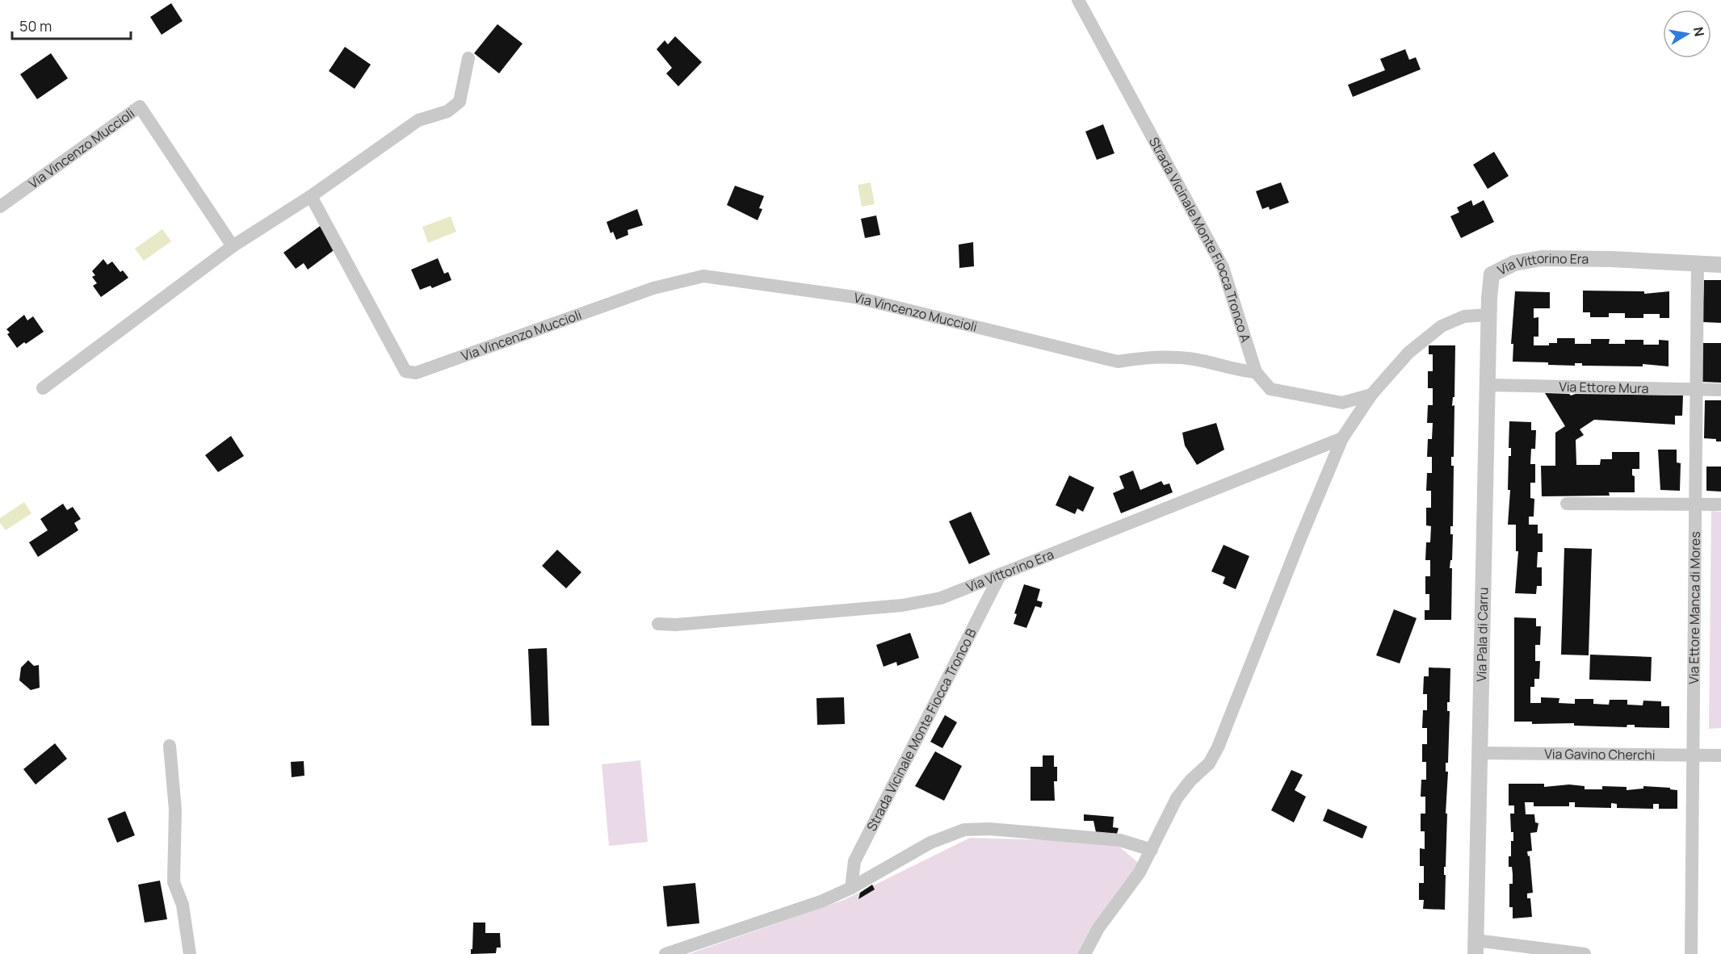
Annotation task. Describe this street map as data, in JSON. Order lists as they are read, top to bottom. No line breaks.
{"streets":{"street":["Via Vincenzo Muccioli","Strada Vicinale Monte Fiocca Tronco A","Via Vittorino Era","Via Ettore Mura","Via Ettore Manca di Mores","Via Pala di Carru","Strada Vicinale Monte Fiocca Tronco B","Via Gavino Cherchi"]},"crossings":[["Via Vincenzo Muccioli","Strada Vicinale Monte Fiocca Tronco A"],["Via Vittorino Era","Via Ettore Manca di Mores"],["Via Vittorino Era","Via Pala di Carru"],["Via Vittorino Era","Strada Vicinale Monte Fiocca Tronco B"],["Via Ettore Mura","Via Ettore Manca di Mores"],["Via Ettore Mura","Via Pala di Carru"],["Via Ettore Manca di Mores","Via Gavino Cherchi"],["Via Pala di Carru","Via Gavino Cherchi"]],"scale_bar":"50 m","north":"right"}
